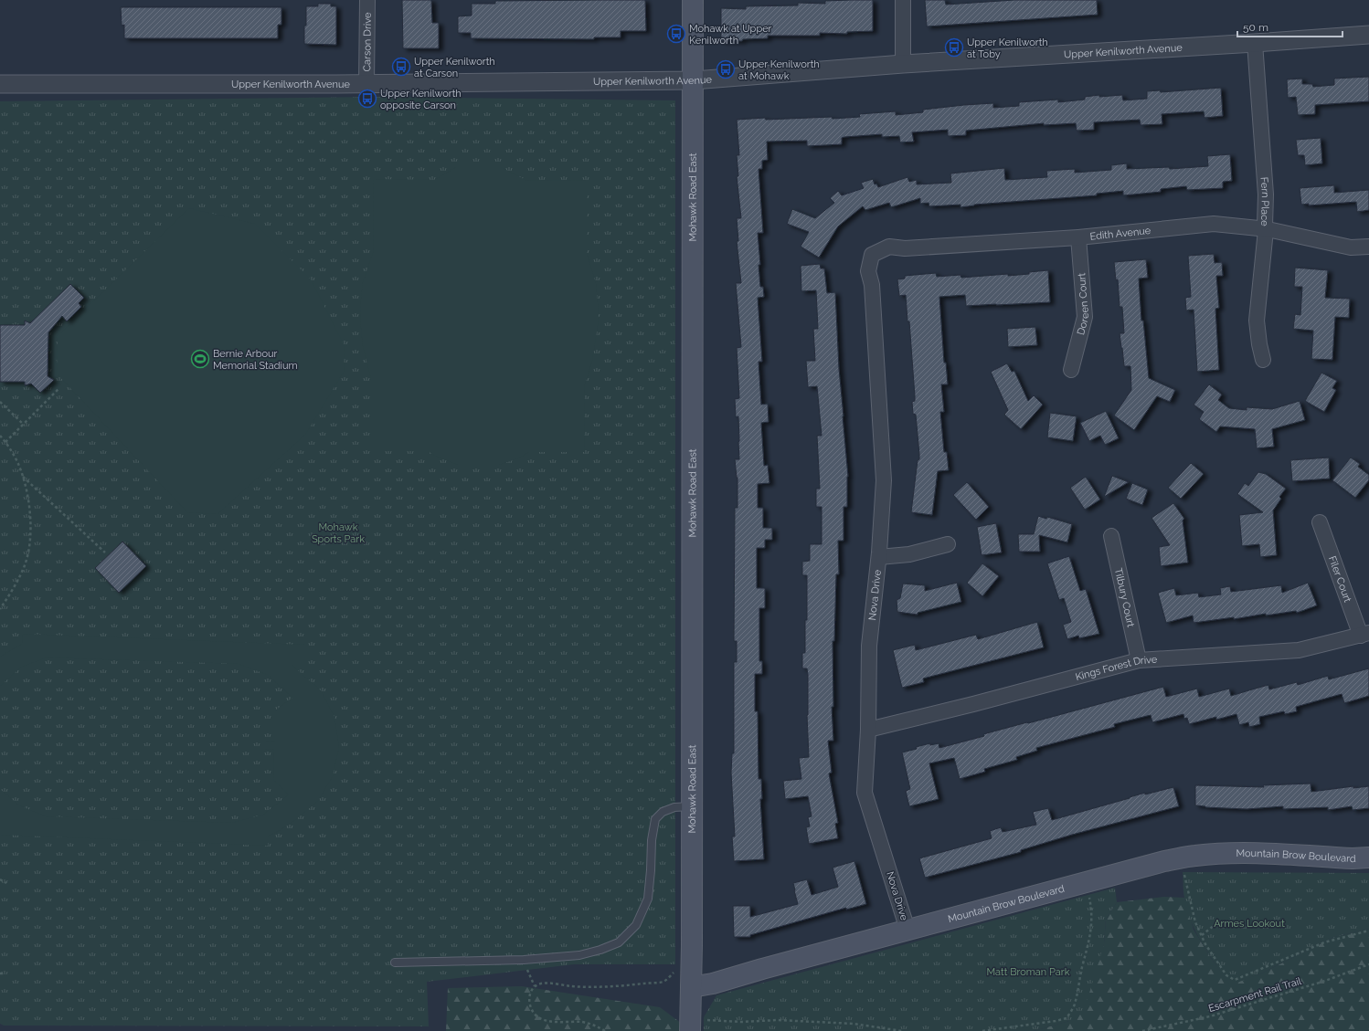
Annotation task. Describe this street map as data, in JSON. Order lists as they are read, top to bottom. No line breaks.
{"streets":{"main road":["Mohawk Road East","Mountain Brow Boulevard"],"street":["Carson Drive","Upper Kenilworth Avenue","Fern Place","Edith Avenue","Doreen Court","Filer Court","Nova Drive","Tilbury Court","Kings Forest Drive"],"path":["Escarpment Rail Trail"]},"crossings":[["Carson Drive","Upper Kenilworth Avenue"],["Upper Kenilworth Avenue","Mohawk Road East"],["Upper Kenilworth Avenue","Fern Place"],["Mohawk Road East","Mountain Brow Boulevard"],["Fern Place","Edith Avenue"],["Edith Avenue","Doreen Court"],["Edith Avenue","Nova Drive"],["Filer Court","Kings Forest Drive"],["Nova Drive","Kings Forest Drive"],["Nova Drive","Mountain Brow Boulevard"],["Tilbury Court","Kings Forest Drive"]],"parks":["Mohawk Sports Park","Armes Lookout","Matt Broman Park"],"places":{"bus stop":["Mohawk at Upper Kenilworth","Upper Kenilworth at Toby","Upper Kenilworth at Carson","Upper Kenilworth at Mohawk","Upper Kenilworth opposite Carson"],"sports":["Bernie Arbour Memorial Stadium"]},"scale_bar":"50 m"}
